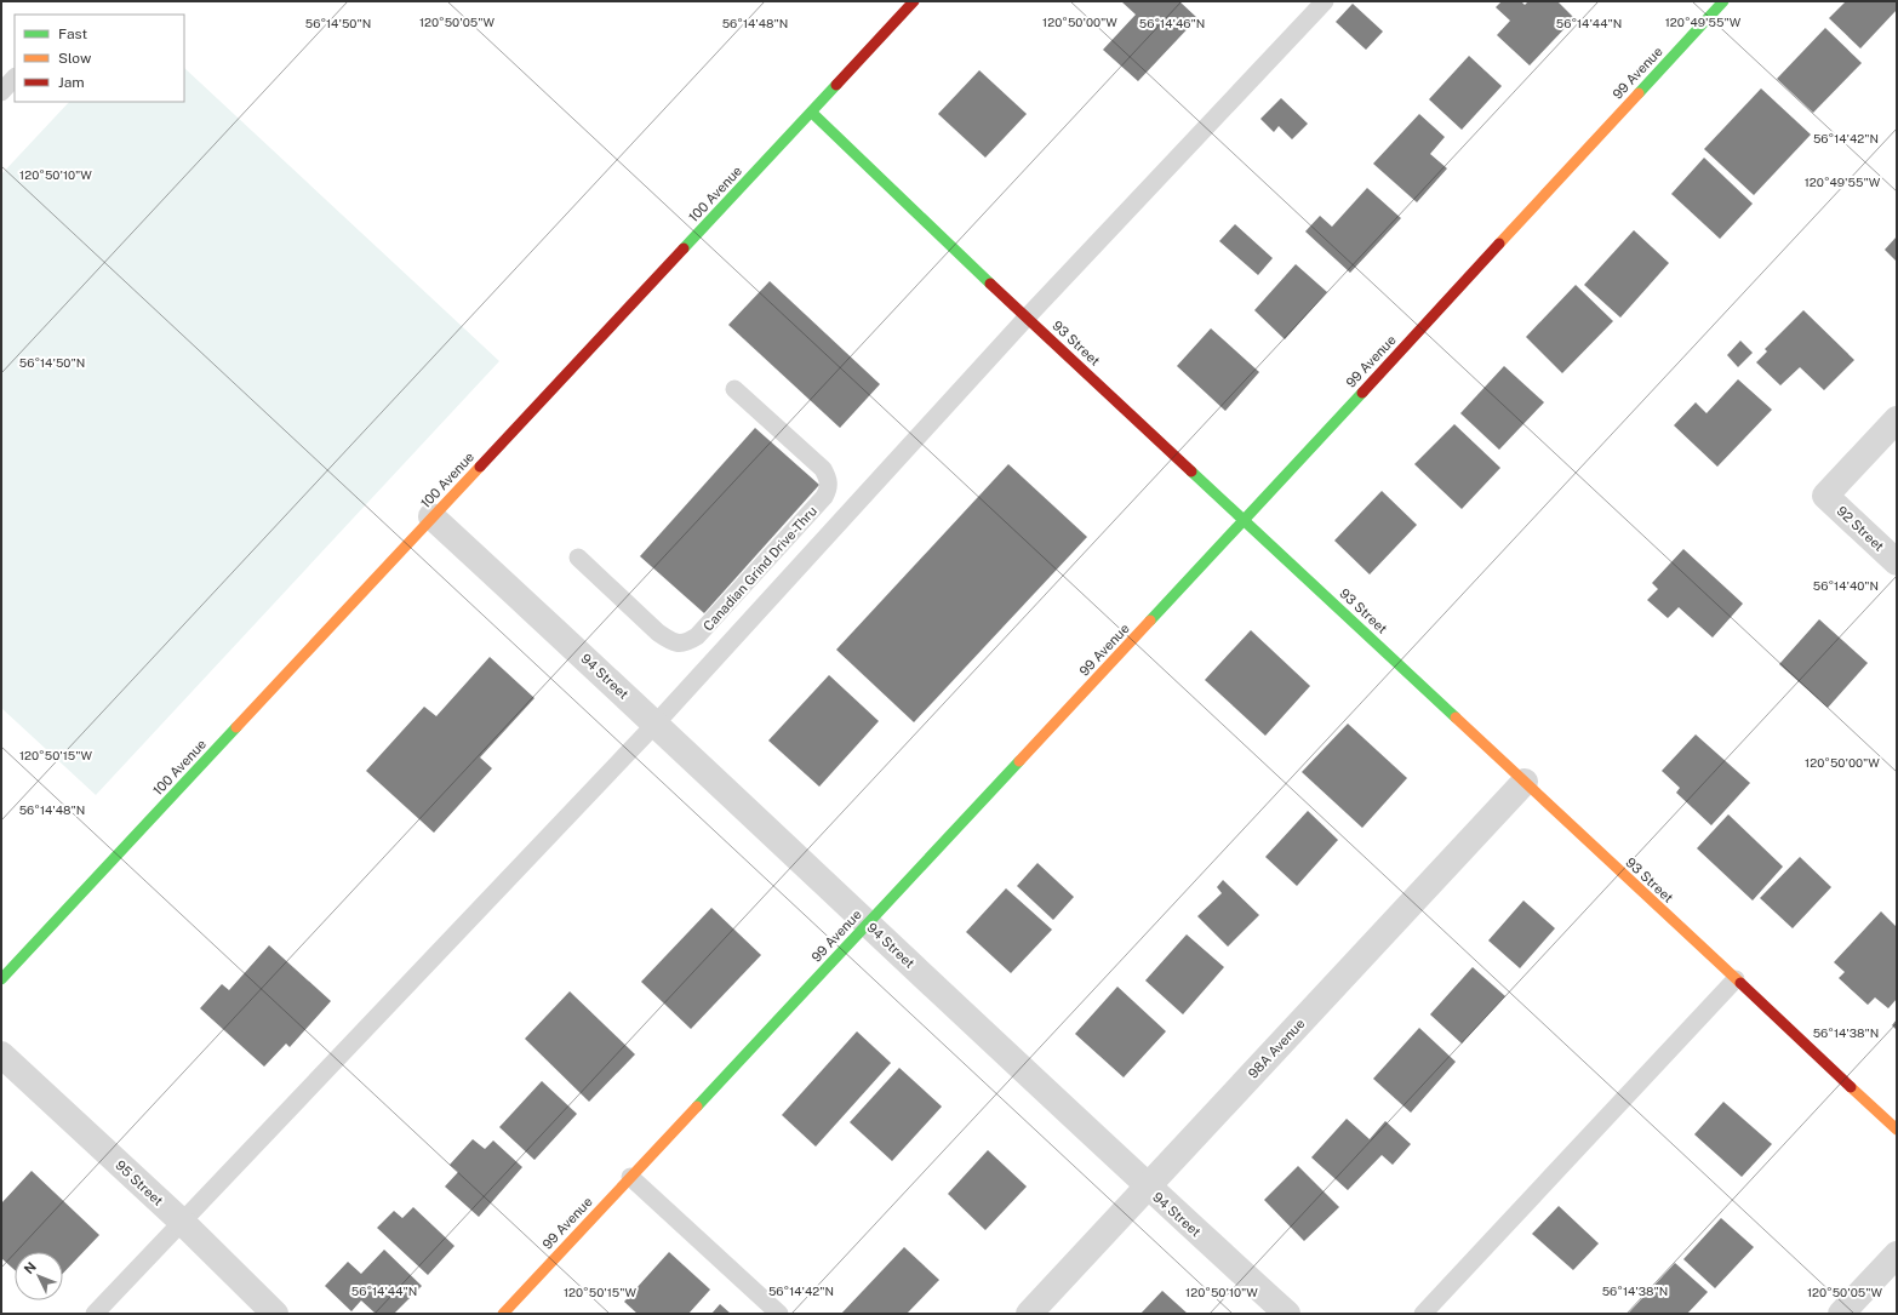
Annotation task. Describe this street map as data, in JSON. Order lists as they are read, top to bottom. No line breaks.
{"streets":{"street":["99 Avenue","100 Avenue","93 Street","92 Street","94 Street","98A Avenue","95 Street"],"lane":["Canadian Grind Drive-Thru"]},"crossings":[["99 Avenue","93 Street"],["99 Avenue","94 Street"],["100 Avenue","93 Street"],["100 Avenue","94 Street"],["93 Street","98A Avenue"],["94 Street","98A Avenue"]],"legend":["Fast","Slow","Jam"],"north":"top left","coordinates":["120°50'05\"W","120°50'00\"W","120°49'55\"W","56°14'50\"N","56°14'48\"N","56°14'46\"N","56°14'44\"N","56°14'42\"N","120°50'10\"W","56°14'40\"N","120°50'15\"W","56°14'38\"N"]}
